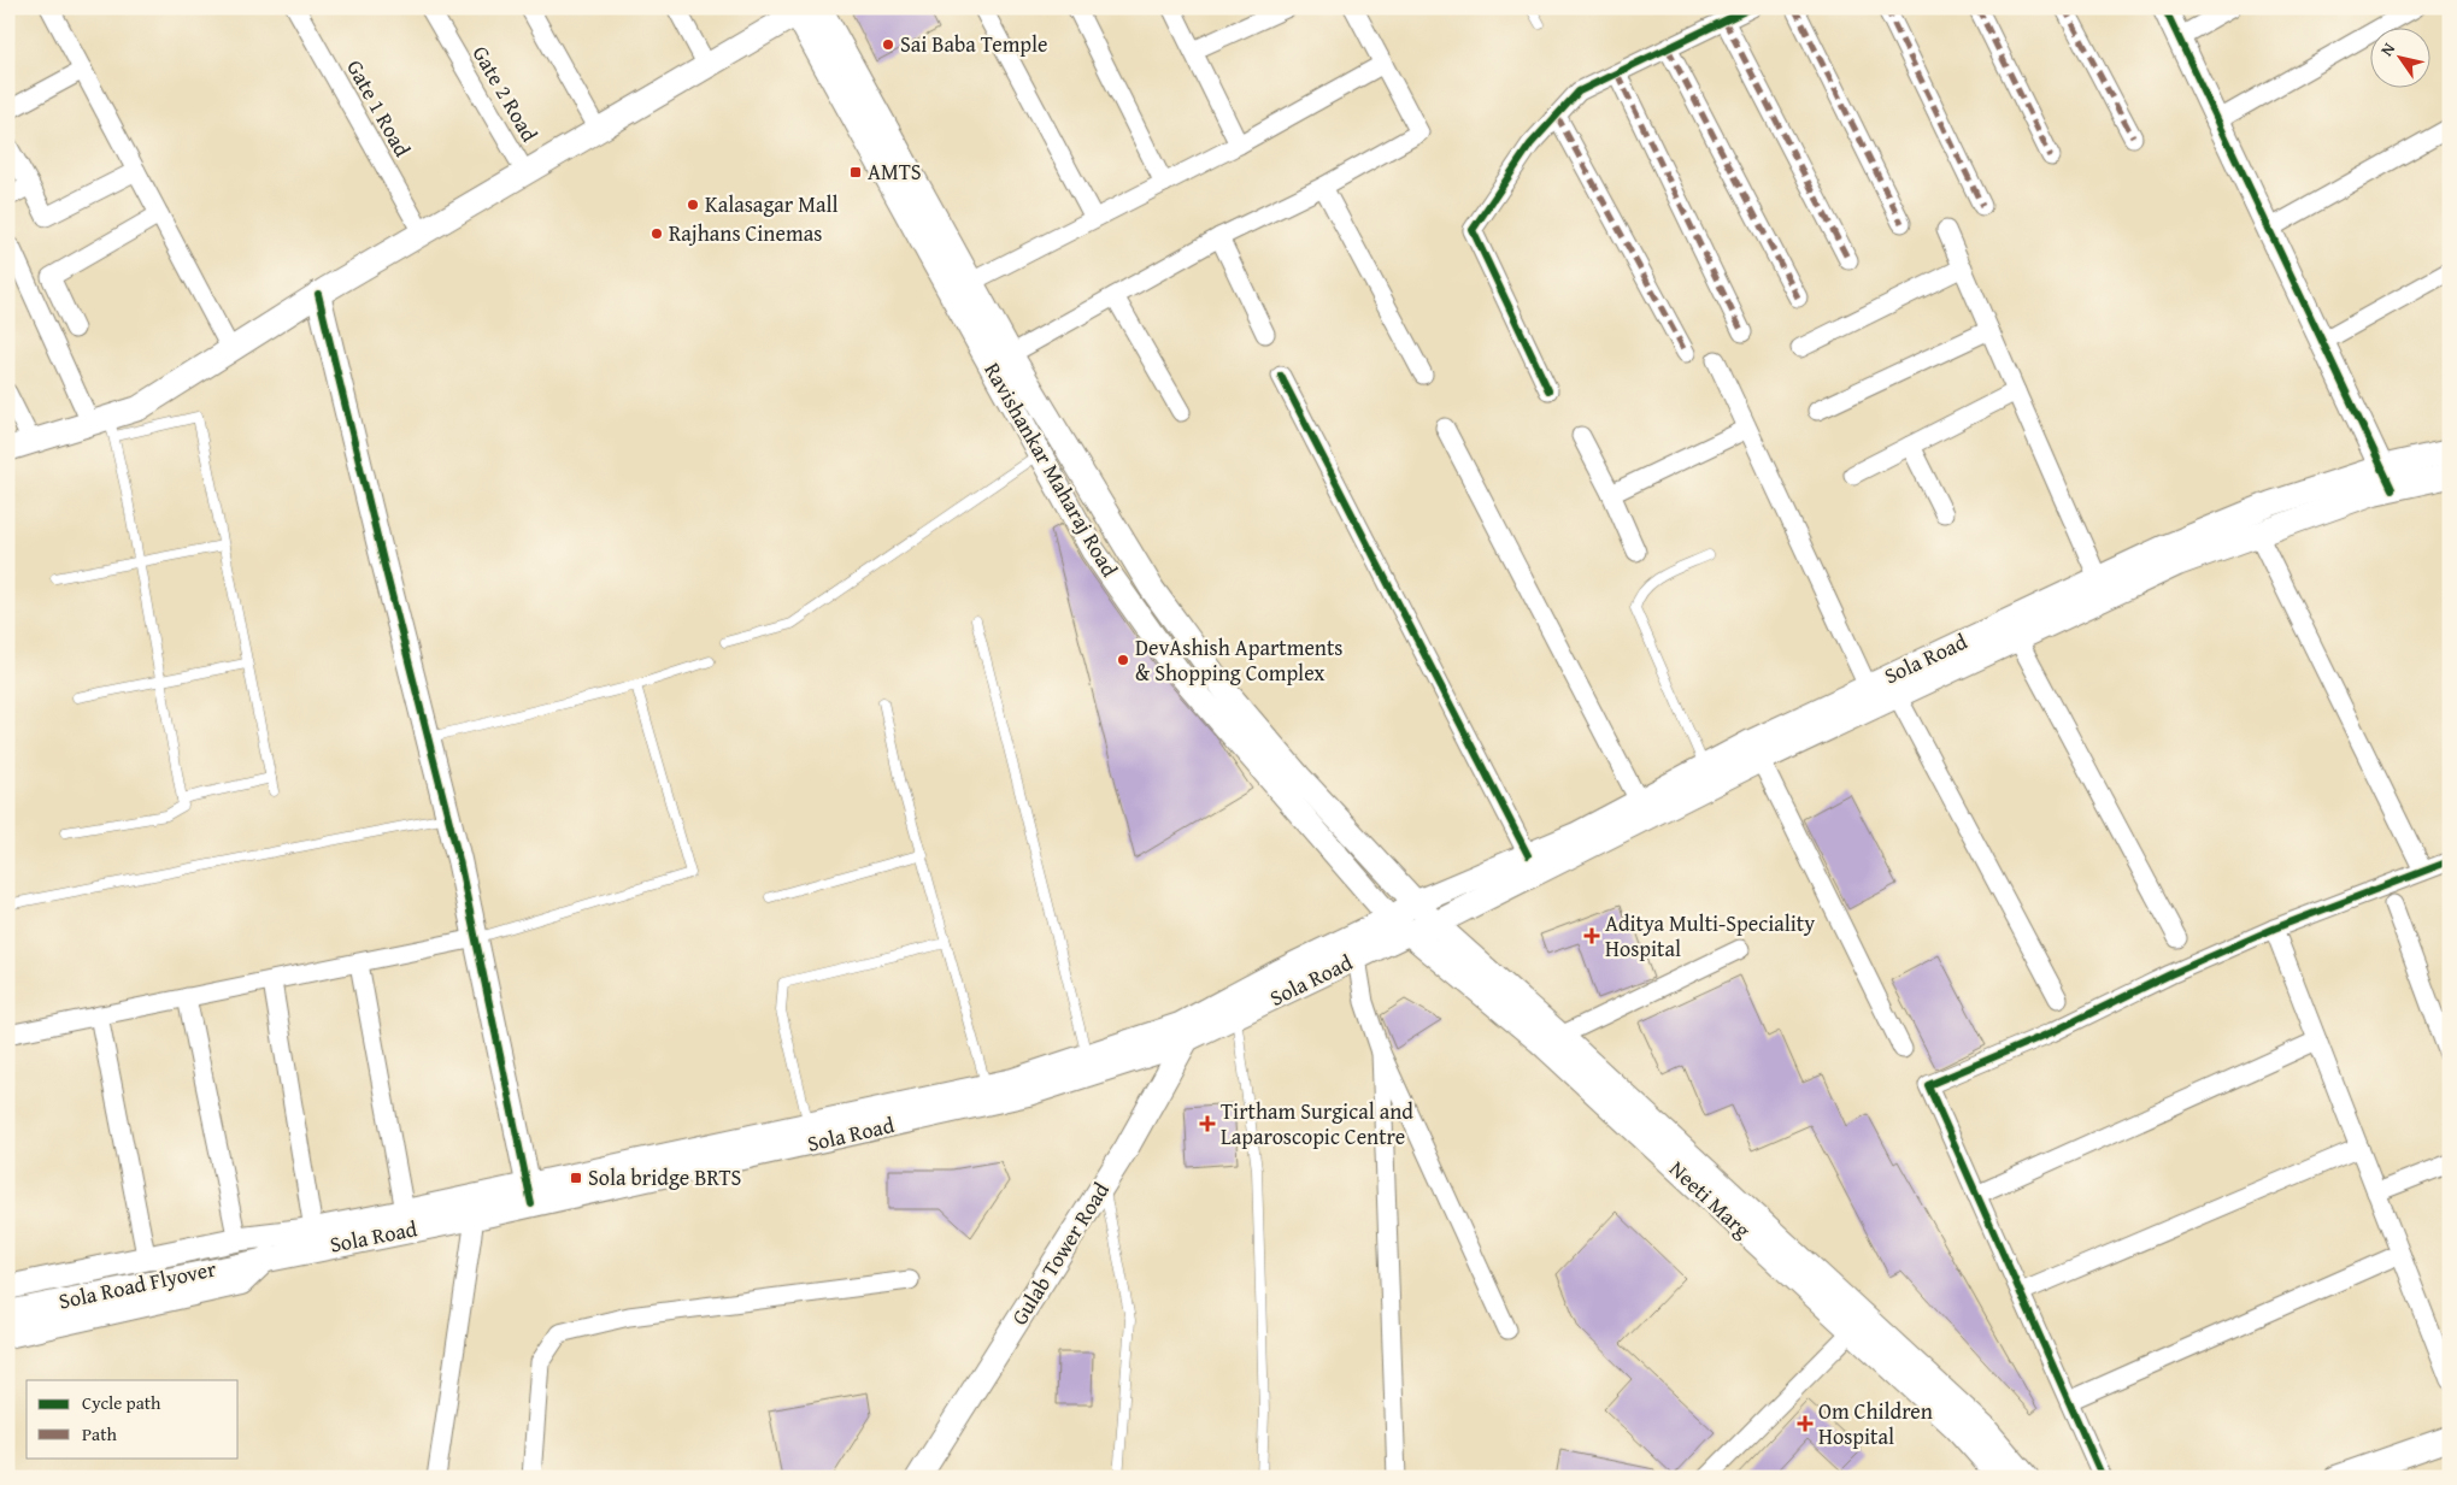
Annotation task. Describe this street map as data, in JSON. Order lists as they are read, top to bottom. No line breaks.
{"streets":{"main road":["Ravishankar Maharaj Road","Sola Road","Neeti Marg","Gulab Tower Road","Sola Road Flyover"],"street":["Gate 2 Road","Gate 1 Road"]},"crossings":[["Ravishankar Maharaj Road","Sola Road"],["Ravishankar Maharaj Road","Neeti Marg"],["Sola Road","Neeti Marg"],["Sola Road","Gulab Tower Road"],["Sola Road","Sola Road Flyover"]],"places":{"other":["Sai Baba Temple","Kalasagar Mall","Rajhans Cinemas","DevAshish Apartments & Shopping Complex"],"transit":["AMTS","Sola bridge BRTS"],"health":["Aditya Multi-Speciality Hospital","Tirtham Surgical and Laparoscopic Centre","Om Children Hospital"]},"legend":["Cycle path","Path"],"north":"top left"}
